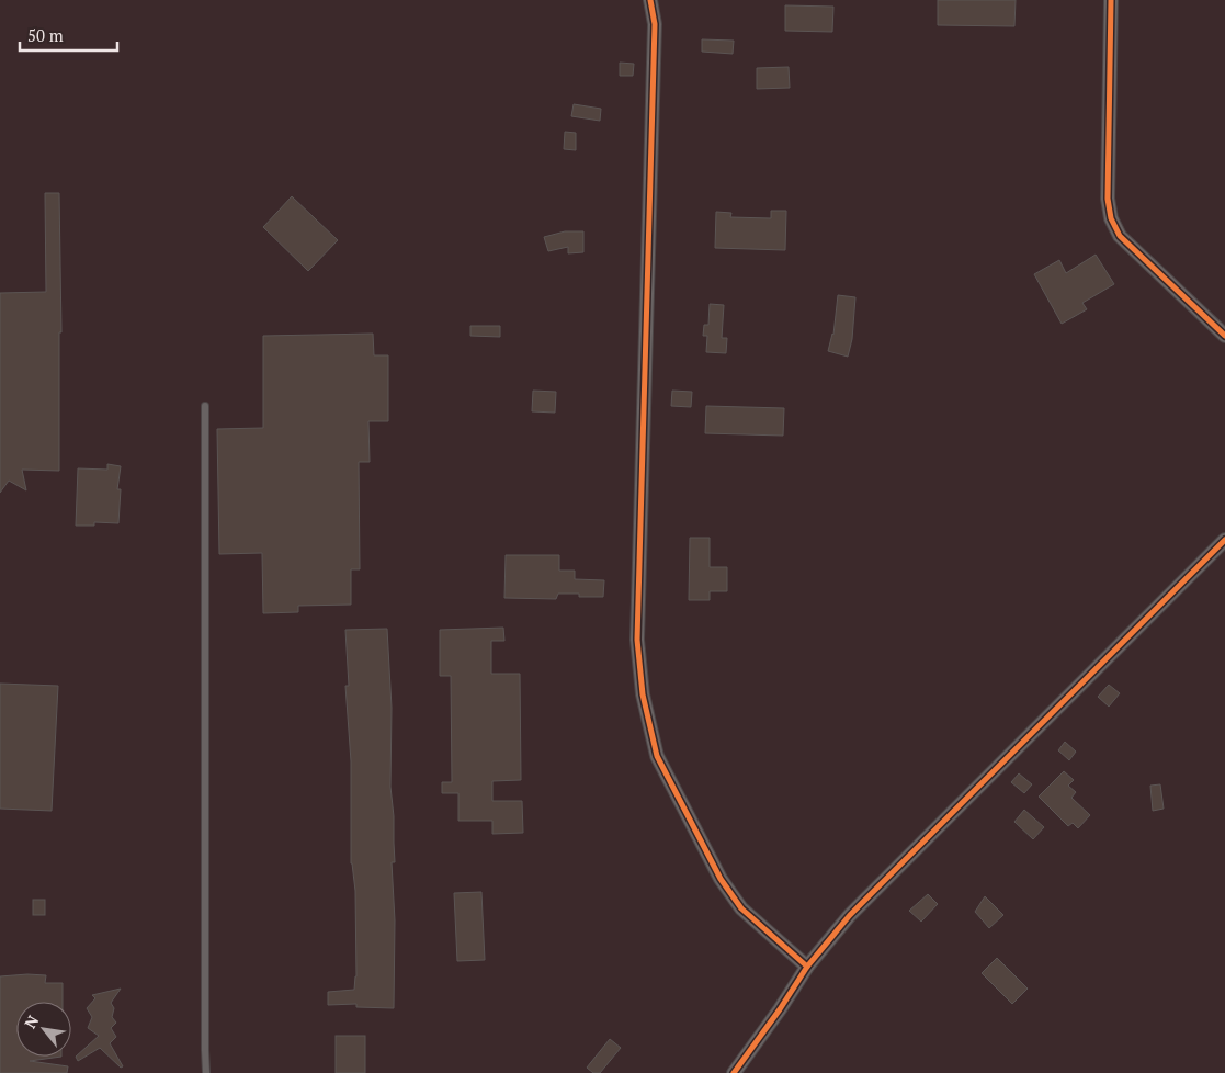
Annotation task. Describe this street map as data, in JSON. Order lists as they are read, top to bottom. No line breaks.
{"scale_bar":"50 m","north":"top left"}
